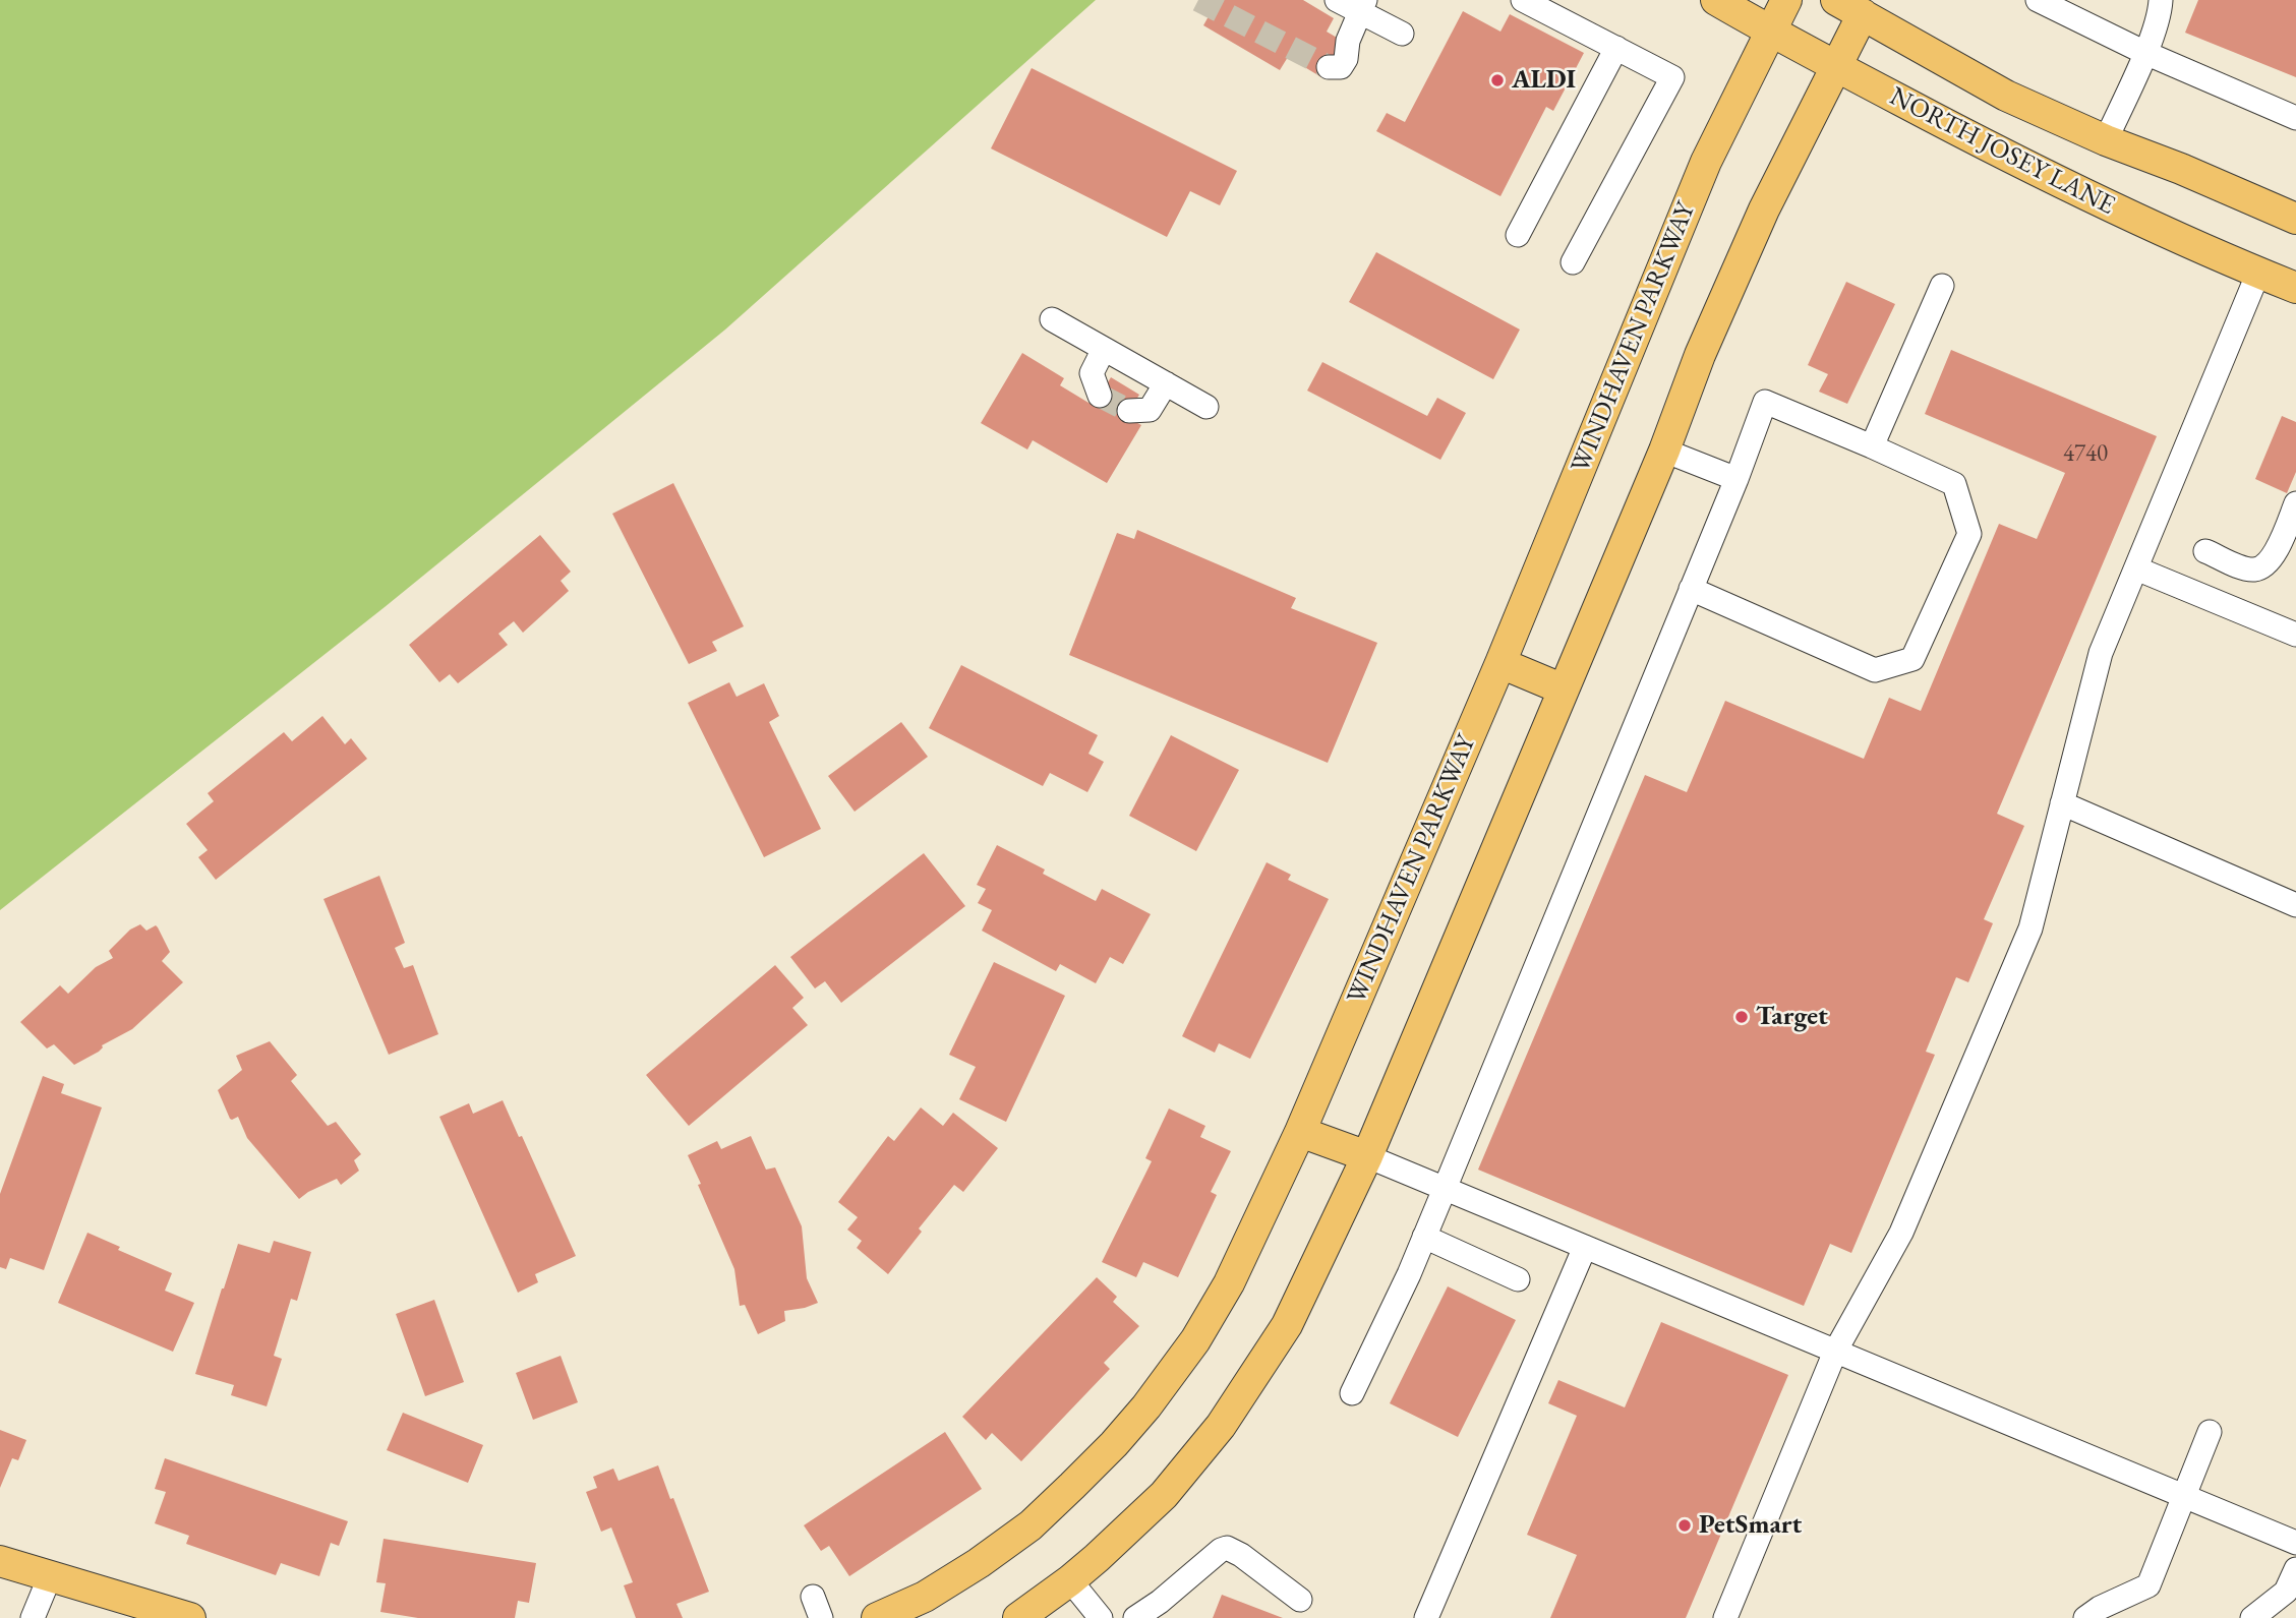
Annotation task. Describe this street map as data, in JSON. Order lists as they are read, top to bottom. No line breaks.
{"streets":{"main road":["NORTH JOSEY LANE","WINDHAVEN PARKWAY"]},"crossings":[["NORTH JOSEY LANE","WINDHAVEN PARKWAY"]],"places":["ALDI","Target","PetSmart"],"house_numbers":["4740"]}
